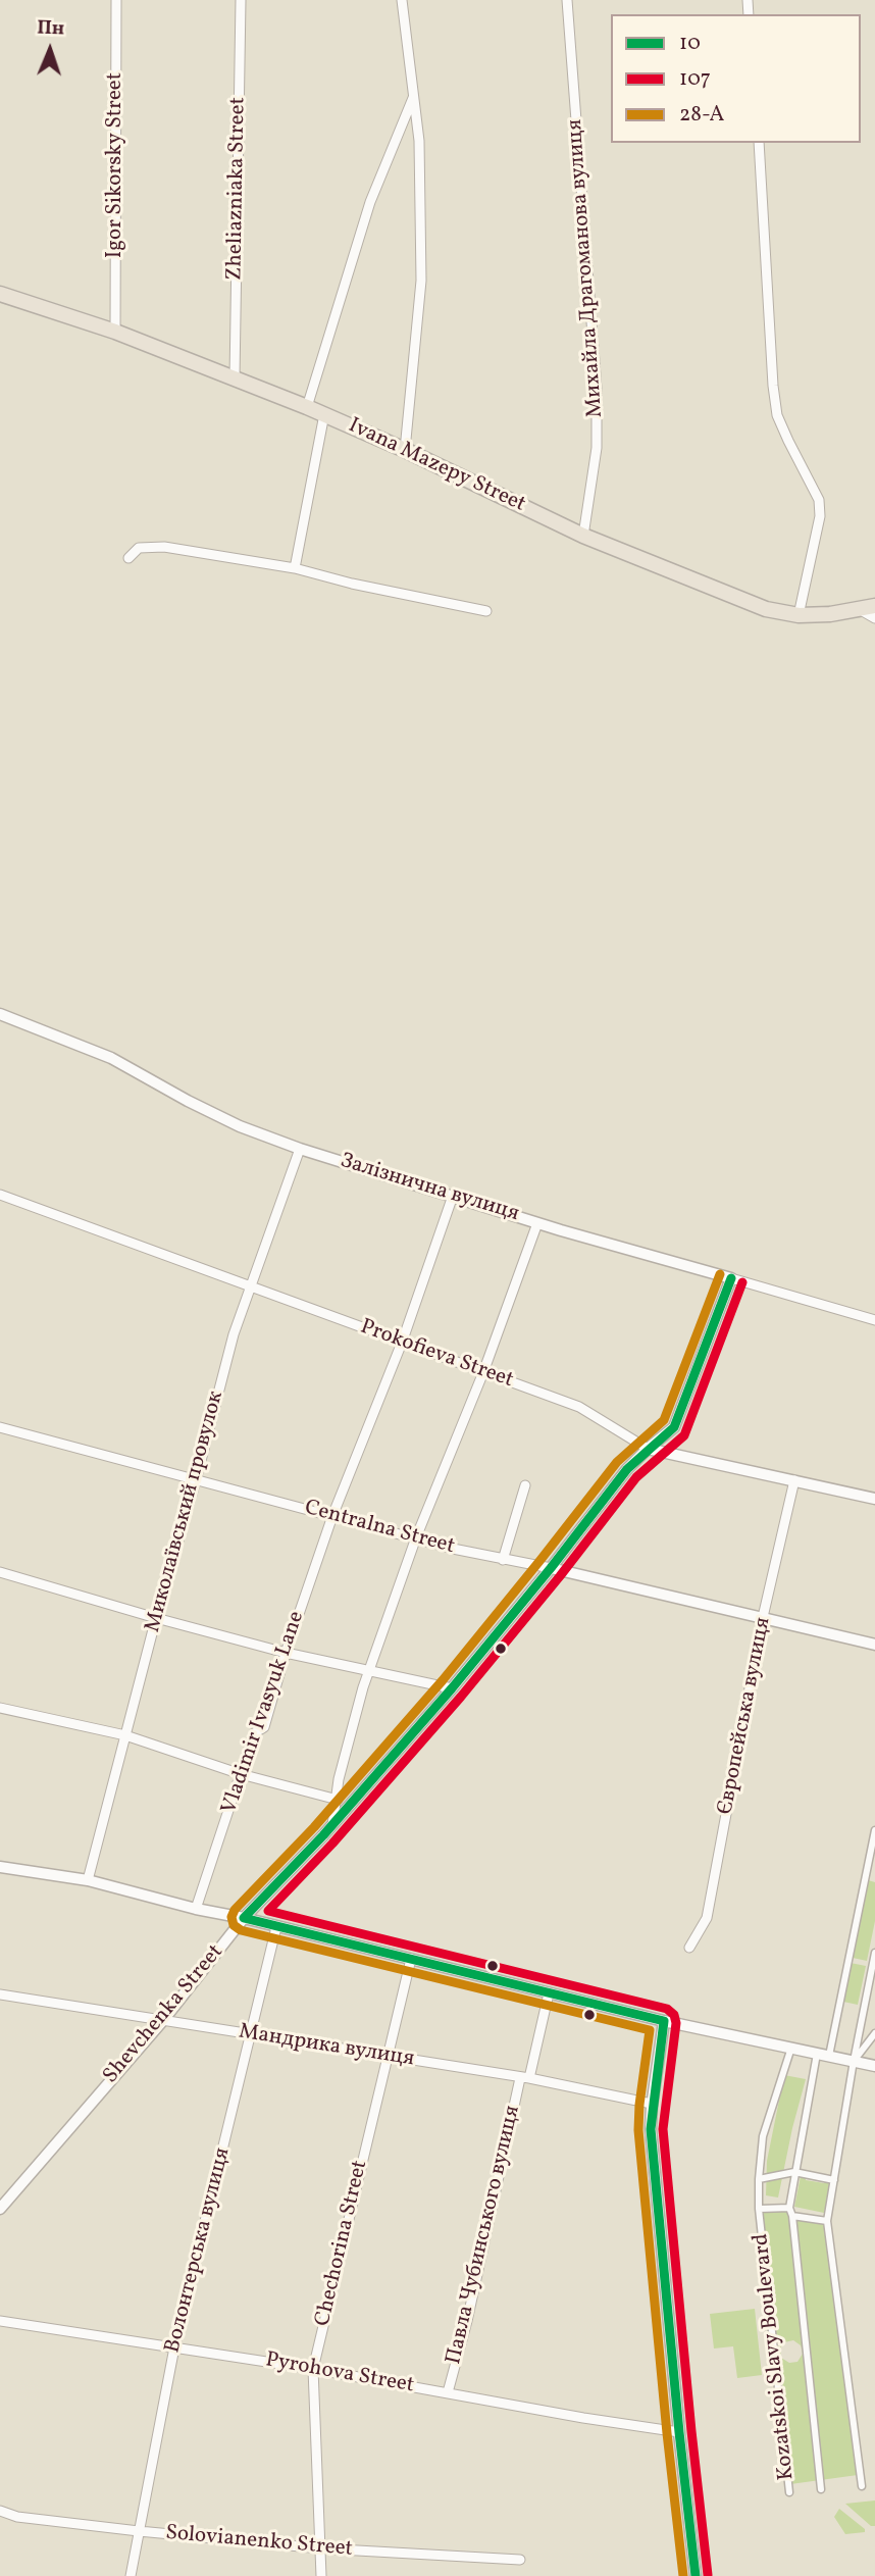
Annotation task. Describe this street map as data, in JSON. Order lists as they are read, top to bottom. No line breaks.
{"streets":{"main road":["Ivana Mazepy Street"],"street":["Igor Sikorsky Street","Zheliazniaka Street","Михайла Драгоманова вулиця","Залізнична вулиця","Prokofieva Street","Миколаївський провулок","Centralna Street","Vladimir Ivasyuk Lane","Європейська вулиця","Shevchenka Street","Мандрика вулиця","Павла Чубинського вулиця","Chechorina Street","Волонтерська вулиця","Kozatskoi Slavy Boulevard","Pyrohova Street","Solovianenko Street"]},"crossings":[["Igor Sikorsky Street","Ivana Mazepy Street"],["Zheliazniaka Street","Ivana Mazepy Street"],["Михайла Драгоманова вулиця","Ivana Mazepy Street"],["Залізнична вулиця","Миколаївський провулок"],["Залізнична вулиця","Vladimir Ivasyuk Lane"],["Залізнична вулиця","Shevchenka Street"],["Prokofieva Street","Миколаївський провулок"],["Prokofieva Street","Vladimir Ivasyuk Lane"],["Prokofieva Street","Європейська вулиця"],["Prokofieva Street","Shevchenka Street"],["Миколаївський провулок","Centralna Street"],["Centralna Street","Vladimir Ivasyuk Lane"],["Centralna Street","Європейська вулиця"],["Centralna Street","Shevchenka Street"],["Shevchenka Street","Мандрика вулиця"],["Мандрика вулиця","Павла Чубинського вулиця"],["Мандрика вулиця","Chechorina Street"],["Мандрика вулиця","Волонтерська вулиця"],["Павла Чубинського вулиця","Pyrohova Street"],["Chechorina Street","Pyrohova Street"],["Chechorina Street","Solovianenko Street"],["Волонтерська вулиця","Pyrohova Street"],["Волонтерська вулиця","Solovianenko Street"]],"lines":["transit line 28-А","transit line 10","transit line 107"],"legend":["10","107","28-А"],"north":"top"}
